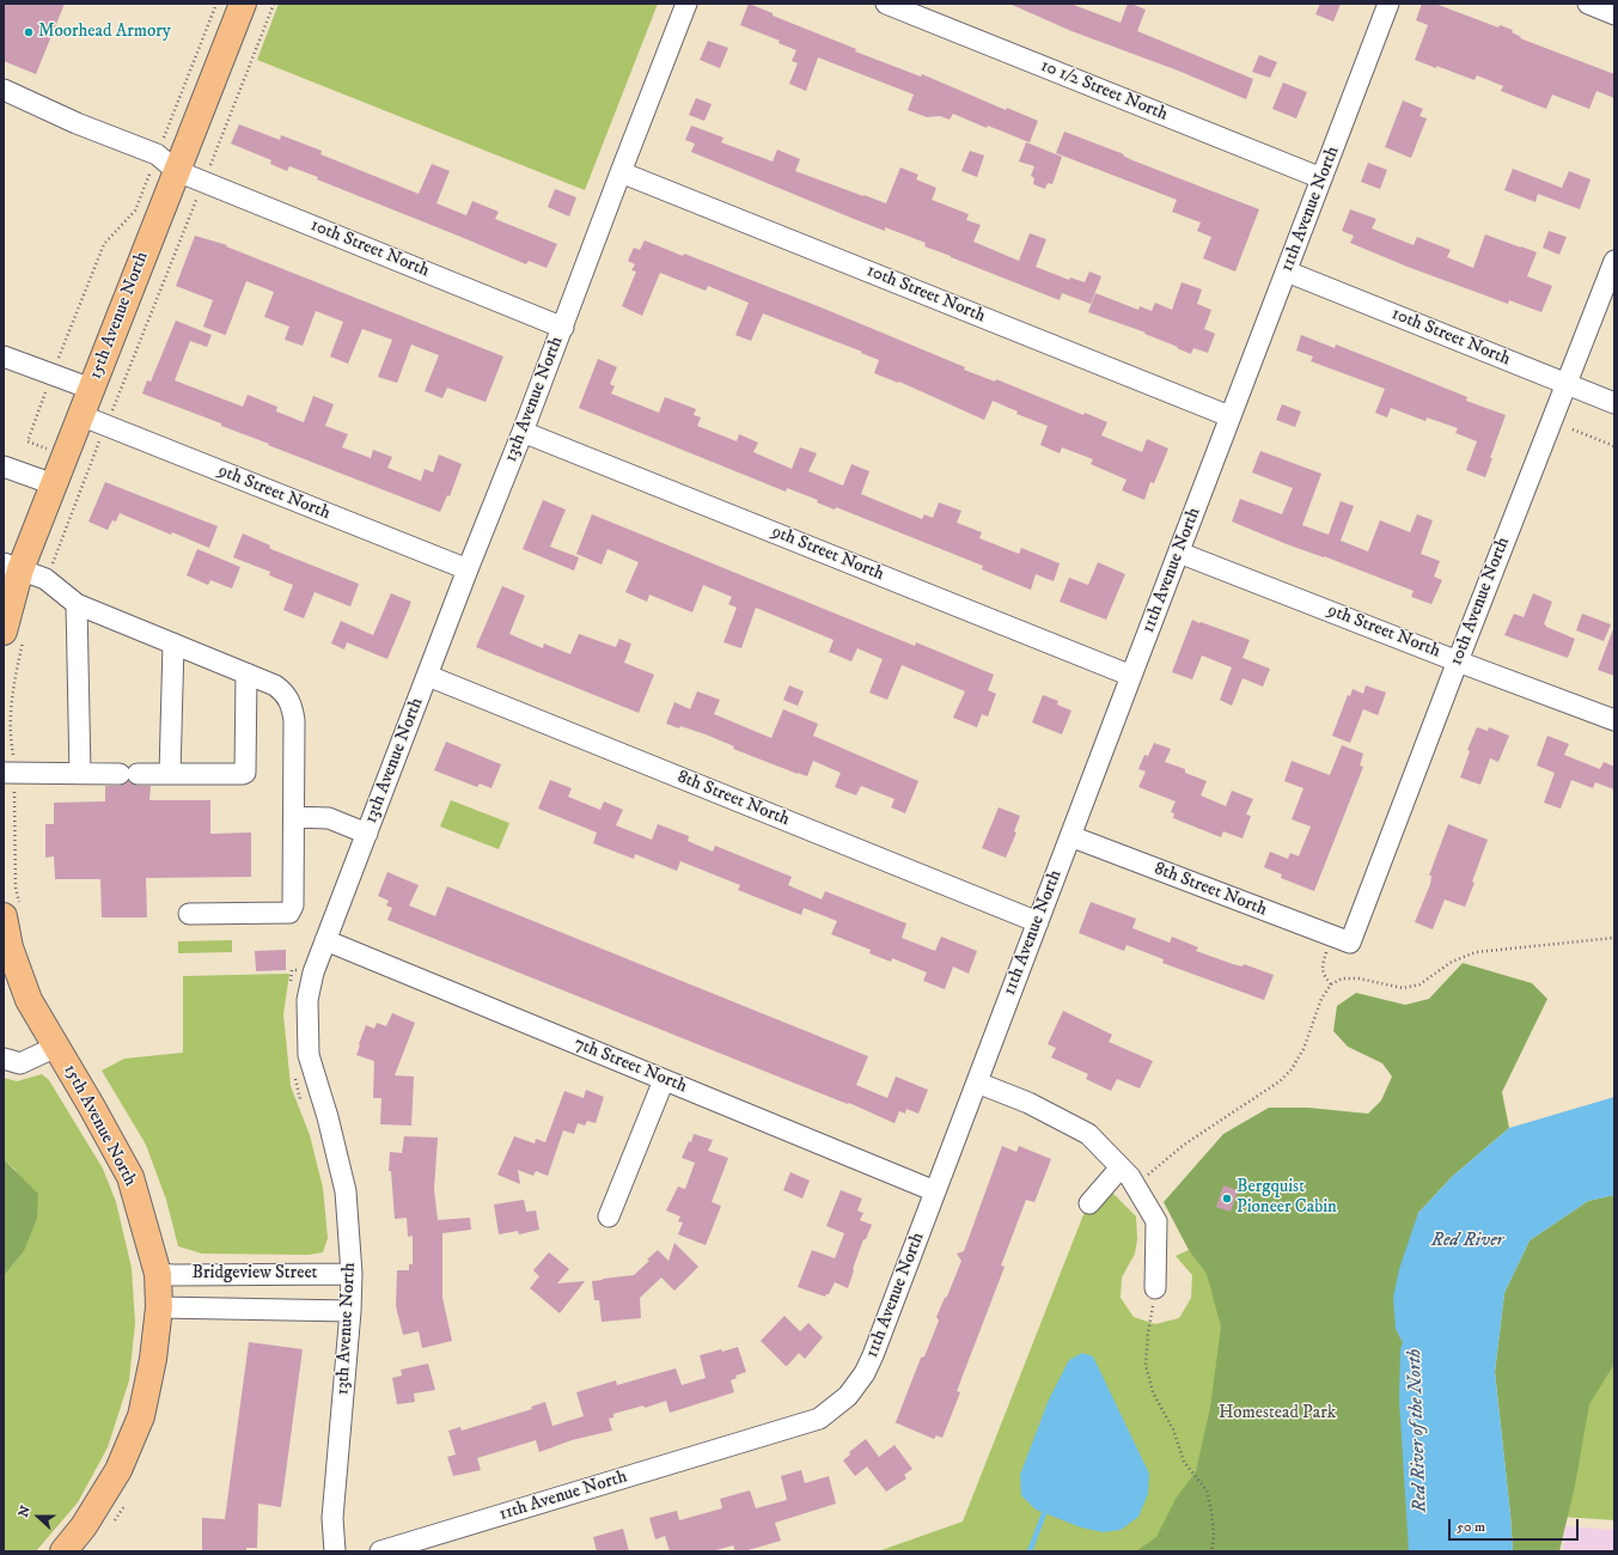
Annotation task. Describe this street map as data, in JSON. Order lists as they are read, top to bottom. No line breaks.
{"streets":{"main road":["15th Avenue North"],"street":["10 1/2 Street North","11th Avenue North","10th Street North","13th Avenue North","9th Street North","10th Avenue North","8th Street North","7th Street North","Bridgeview Street"]},"crossings":[["10 1/2 Street North","11th Avenue North"],["11th Avenue North","10th Street North"],["11th Avenue North","9th Street North"],["11th Avenue North","8th Street North"],["11th Avenue North","7th Street North"],["10th Street North","15th Avenue North"],["10th Street North","13th Avenue North"],["10th Street North","10th Avenue North"],["15th Avenue North","9th Street North"],["15th Avenue North","Bridgeview Street"],["13th Avenue North","9th Street North"],["13th Avenue North","8th Street North"],["13th Avenue North","7th Street North"],["13th Avenue North","Bridgeview Street"],["9th Street North","10th Avenue North"],["10th Avenue North","8th Street North"]],"water":["Red River","Red River of the North"],"parks":["Homestead Park"],"places":["Moorhead Armory","Bergquist Pioneer Cabin"],"scale_bar":"50 m","north":"left"}
